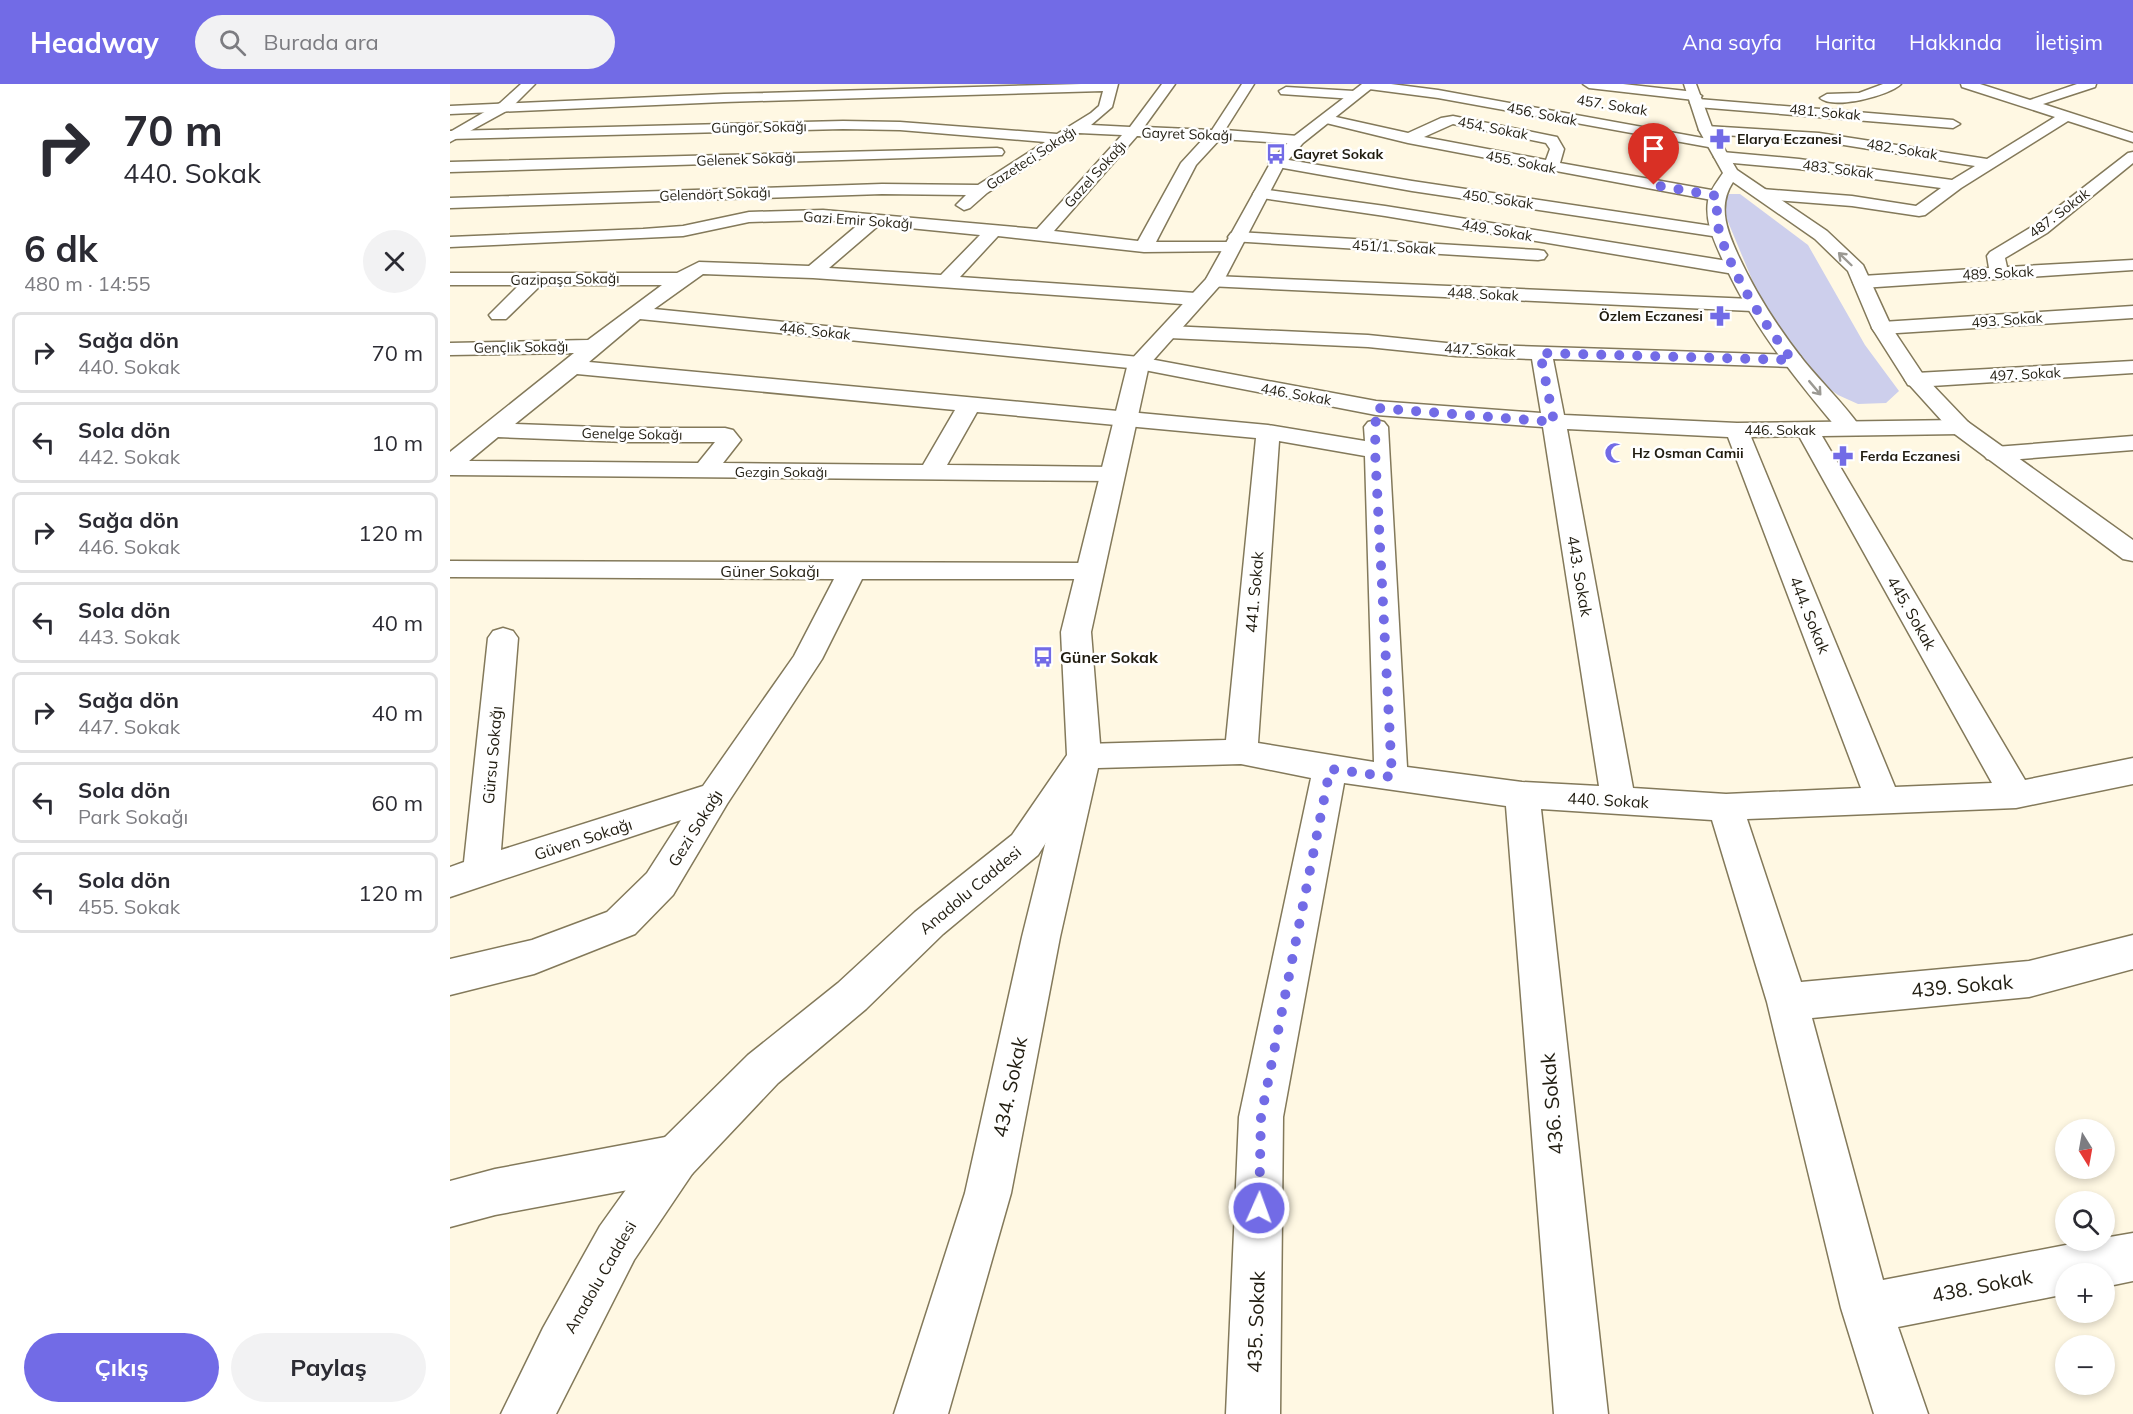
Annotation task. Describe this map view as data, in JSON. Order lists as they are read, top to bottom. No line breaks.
{"streets":{"street":["481. Sokak","456. Sokak","Güngör Sokağı","454. Sokak","Gayret Sokağı","482. Sokak","Gazeteci Sokağı","Gelenek Sokağı","455. Sokak","483. Sokak","Gazel Sokağı","Gelendört Sokağı","450. Sokak","487. Sokak","Gazi Emir Sokağı","449. Sokak","451/1. Sokak","489. Sokak","Gazipaşa Sokağı","448. Sokak","493. Sokak","446. Sokak","Gençlik Sokağı","447. Sokak","497. Sokak","Genelge Sokağı","Gezgin Sokağı","Güner Sokağı","443. Sokak","441. Sokak","445. Sokak","444. Sokak","Gürsu Sokağı","440. Sokak","Gezi Sokağı","Güven Sokağı","Anadolu Caddesi","439. Sokak","434. Sokak","436. Sokak","438. Sokak","435. Sokak"]},"crossings":[["456. Sokak","483. Sokak"],["Güngör Sokağı","Gazeteci Sokağı"],["454. Sokak","455. Sokak"],["Gayret Sokağı","Gazeteci Sokağı"],["Gayret Sokağı","Gazel Sokağı"],["Gayret Sokağı","450. Sokak"],["Gazeteci Sokağı","Gelenek Sokağı"],["Gazeteci Sokağı","Gelendört Sokağı"],["Gazeteci Sokağı","Gazi Emir Sokağı"],["Gazel Sokağı","Gazi Emir Sokağı"],["487. Sokak","489. Sokak"],["Gazi Emir Sokağı","451/1. Sokak"],["449. Sokak","451/1. Sokak"],["Gazipaşa Sokağı","448. Sokak"],["446. Sokak","443. Sokak"],["446. Sokak","445. Sokak"],["446. Sokak","444. Sokak"],["447. Sokak","443. Sokak"],["Genelge Sokağı","Gezgin Sokağı"],["Güner Sokağı","Gezi Sokağı"],["443. Sokak","440. Sokak"],["441. Sokak","440. Sokak"],["445. Sokak","440. Sokak"],["444. Sokak","440. Sokak"],["Gürsu Sokağı","Güven Sokağı"],["440. Sokak","Anadolu Caddesi"],["440. Sokak","434. Sokak"],["440. Sokak","436. Sokak"],["440. Sokak","435. Sokak"],["Gezi Sokağı","Güven Sokağı"],["Anadolu Caddesi","434. Sokak"]],"places":{"pharmacy":["Elarya Eczanesi","Özlem Eczanesi","Ferda Eczanesi"],"bus stop":["Gayret Sokak","Güner Sokak"],"mosque":["Hz Osman Camii"]},"north":"bottom","page":{"header":"Headway","search":"Burada ara","nav":["Ana sayfa","Harita","Hakkında","İletişim"],"turn":["70 m","440. Sokak"],"heading":["6 dk","480 m · 14:55"],"list":[{"name":"Sağa dön","note":"440. Sokak","value":"70 m"},{"name":"Sola dön","note":"442. Sokak","value":"10 m"},{"name":"Sağa dön","note":"446. Sokak","value":"120 m"},{"name":"Sola dön","note":"443. Sokak","value":"40 m"},{"name":"Sağa dön","note":"447. Sokak","value":"40 m"},{"name":"Sola dön","note":"Park Sokağı","value":"60 m"},{"name":"Sola dön","note":"455. Sokak","value":"120 m"}],"map_buttons":["+","−"],"buttons":["Çıkış","Paylaş"]}}
